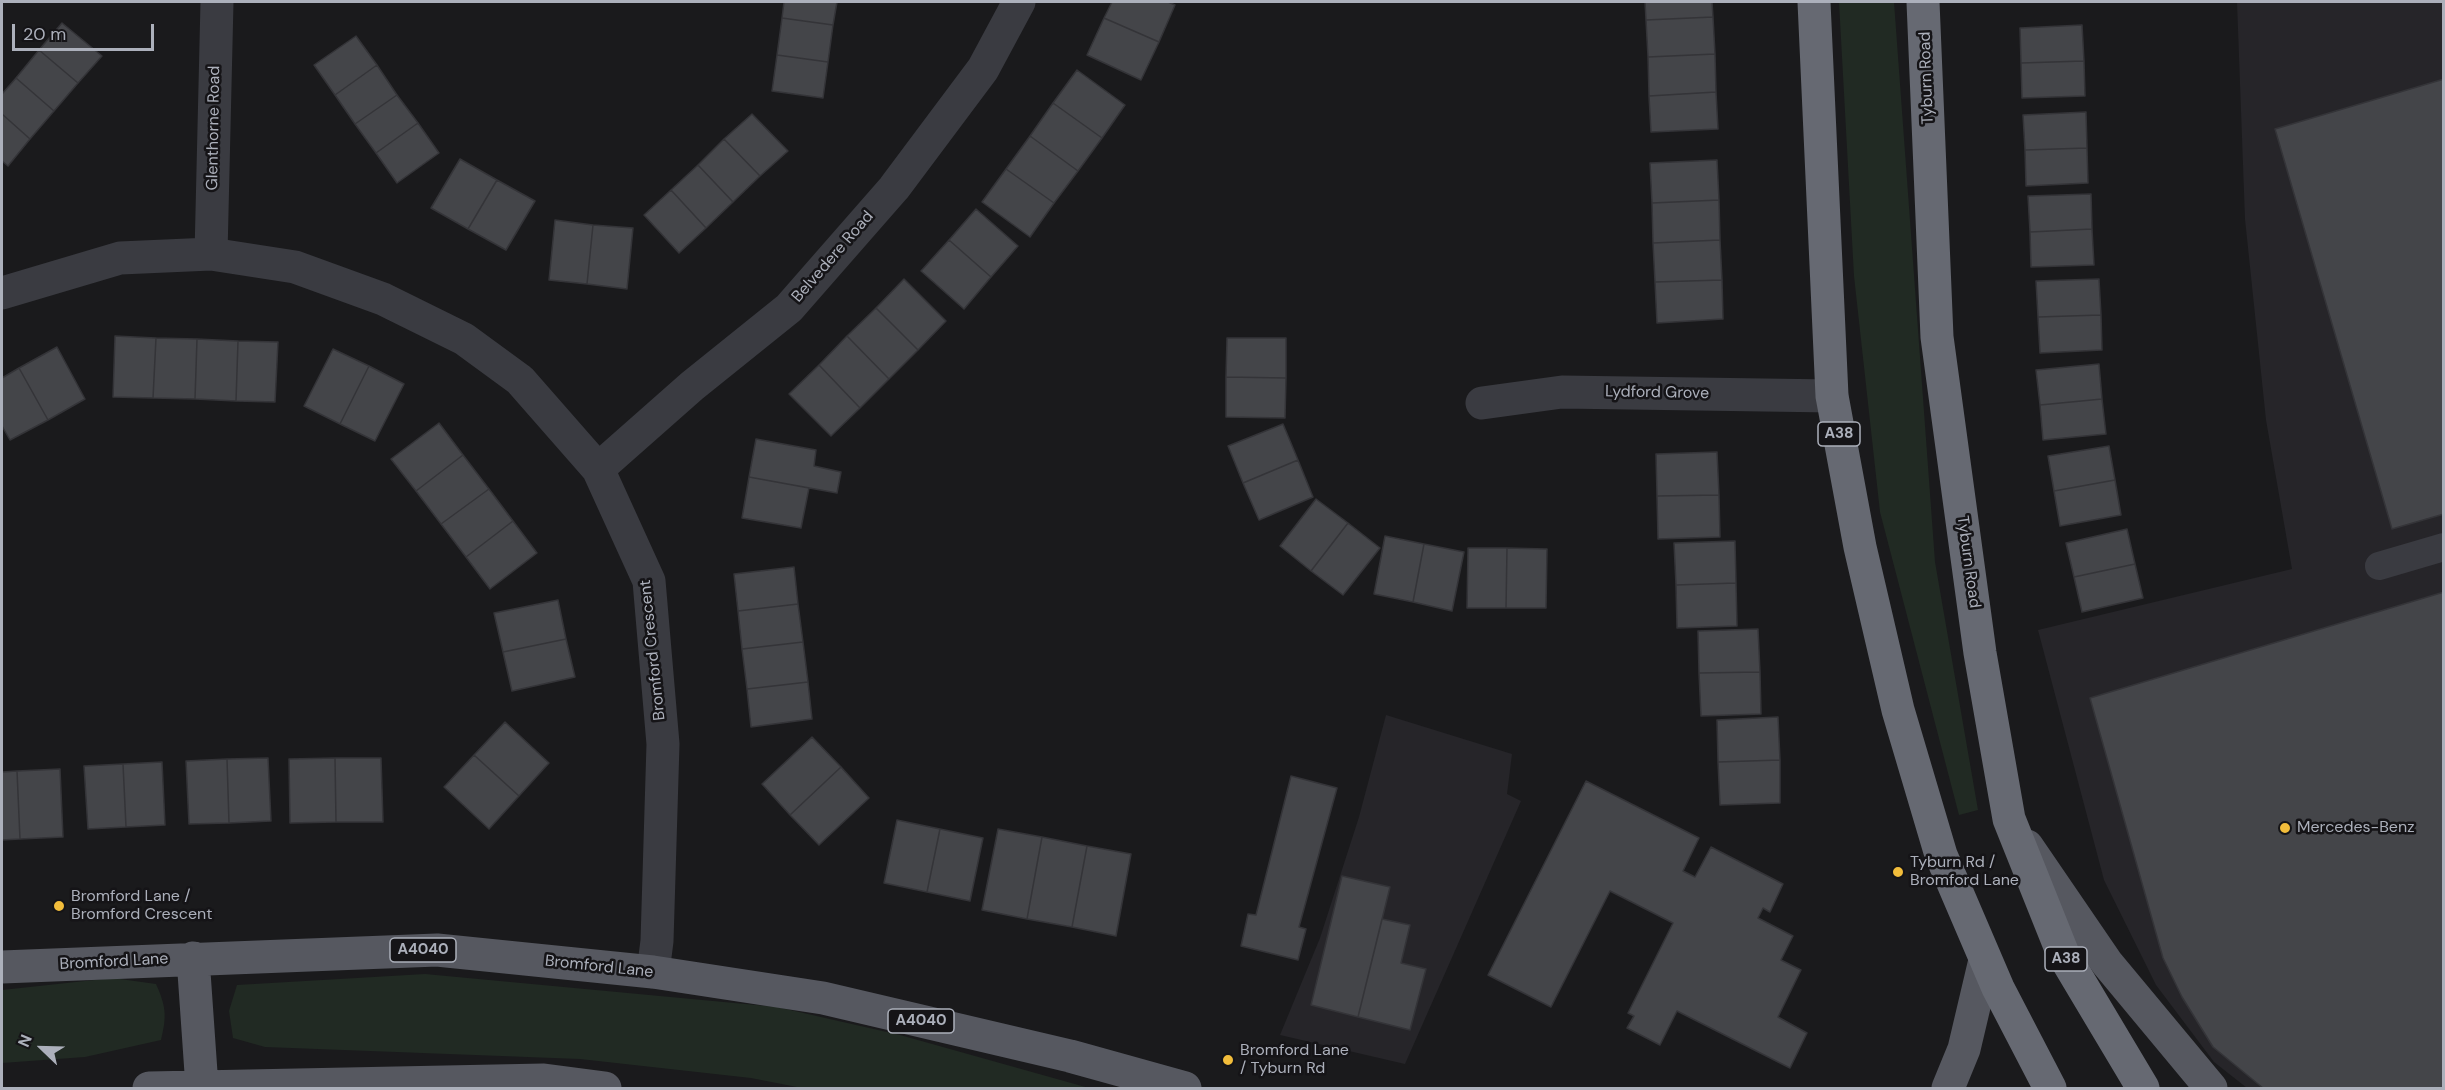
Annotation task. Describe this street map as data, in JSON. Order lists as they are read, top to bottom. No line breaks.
{"streets":{"highway":["Tyburn Road","A38"],"main road":["A4040","Bromford Lane"],"street":["Glenthorne Road","Belvedere Road","Lydford Grove","Bromford Crescent"]},"crossings":[["Glenthorne Road","Bromford Crescent"],["Belvedere Road","Bromford Crescent"],["Lydford Grove","A38"],["Bromford Crescent","Bromford Lane"]],"places":["Mercedes-Benz","Tyburn Rd / Bromford Lane","Bromford Lane / Bromford Crescent","Bromford Lane / Tyburn Rd"],"scale_bar":"20 m","north":"top left"}
